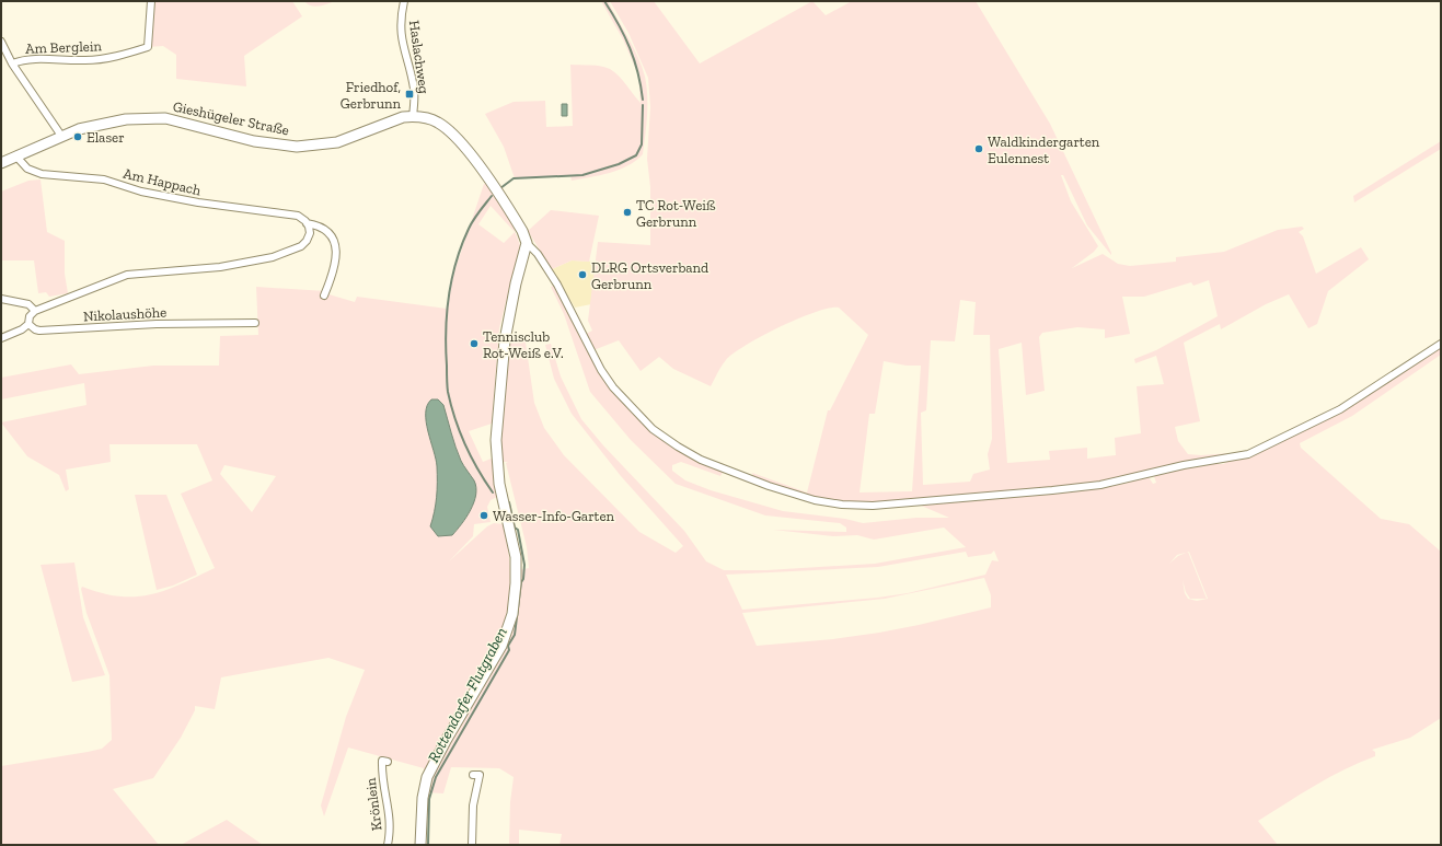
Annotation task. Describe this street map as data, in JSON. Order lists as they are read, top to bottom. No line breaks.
{"streets":{"street":["Am Berglein","Haslachweg","Gieshügeler Straße","Am Happach","Nikolaushöhe","Krönlein"]},"crossings":[["Haslachweg","Gieshügeler Straße"],["Gieshügeler Straße","Am Happach"]],"water":["Rottendorfer Flutgraben"],"places":{"transit":["Friedhof, Gerbrunn"],"other":["Elaser","Waldkindergarten Eulennest","TC Rot-Weiß Gerbrunn","DLRG Ortsverband Gerbrunn","Tennisclub Rot-Weiß e.V.","Wasser-Info-Garten"]}}
